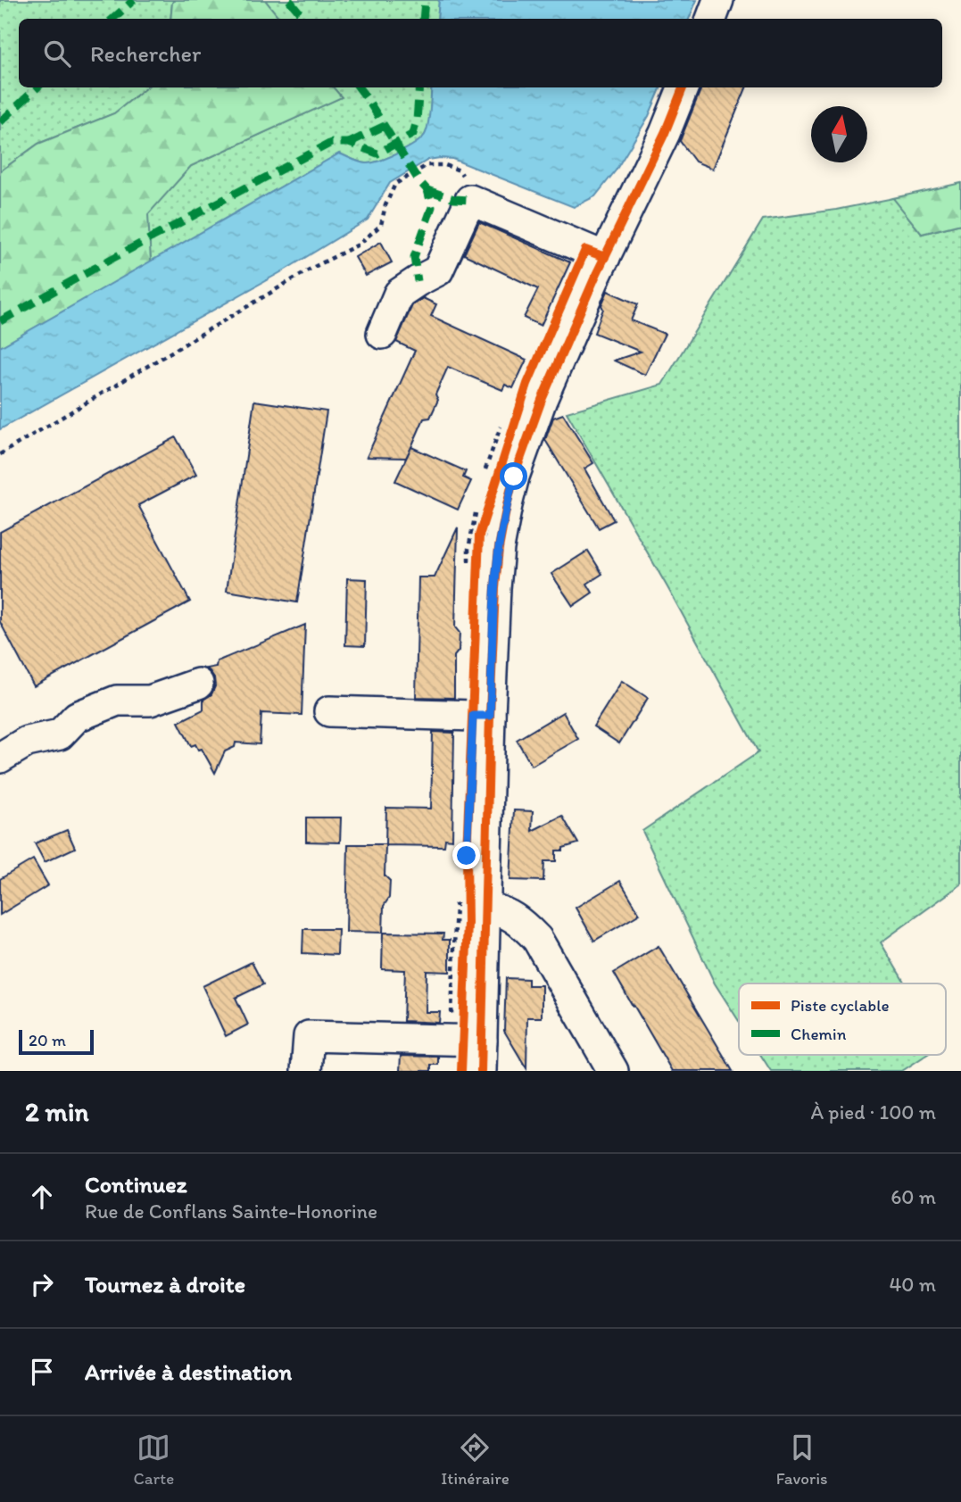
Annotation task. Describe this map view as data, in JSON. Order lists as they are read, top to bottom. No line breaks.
{"legend":["Piste cyclable","Chemin"],"scale_bar":"20 m","north":"top","page":{"search":"Rechercher","scale":"20 m","heading":["2 min","À pied · 100 m"],"list":[["Continuez","Rue de Conflans Sainte-Honorine","60 m"],["Tournez à droite","40 m"],"Arrivée à destination"],"nav":["Carte","Itinéraire","Favoris"]}}
